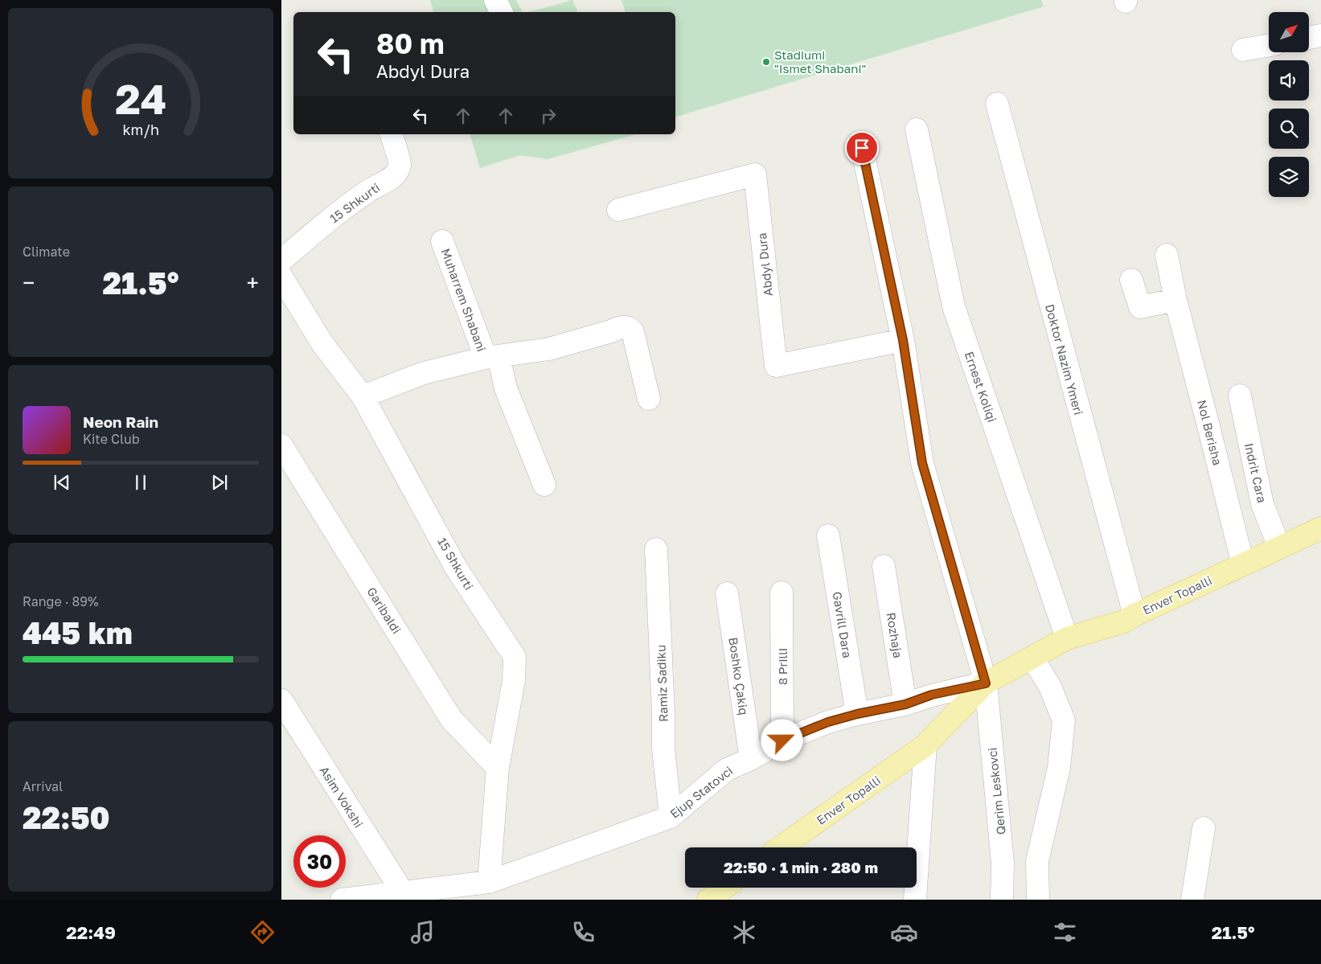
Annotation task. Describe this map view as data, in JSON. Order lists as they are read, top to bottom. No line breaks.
{"streets":{"main road":["Enver Topalli"],"street":["15 Shkurti","Abdyl Dura","Muharrem Shabani","Doktor Nazim Ymeri","Ernest Koliqi","Nol Berisha","Indrit Cara","Garibaldi","Gavrill Dara","Rozhaja","8 Prilli","Boshko Çakiq","Ramiz Sadiku","Qerim Leskovci","Ejup Statovci","Asim Vokshi"]},"crossings":[["15 Shkurti","Muharrem Shabani"],["15 Shkurti","Garibaldi"],["15 Shkurti","Ejup Statovci"],["Doktor Nazim Ymeri","Enver Topalli"],["Ernest Koliqi","Enver Topalli"],["Nol Berisha","Enver Topalli"],["Indrit Cara","Enver Topalli"],["Enver Topalli","Qerim Leskovci"],["Enver Topalli","Ejup Statovci"],["Gavrill Dara","Ejup Statovci"],["Rozhaja","Ejup Statovci"],["8 Prilli","Ejup Statovci"],["Boshko Çakiq","Ejup Statovci"],["Ramiz Sadiku","Ejup Statovci"],["Qerim Leskovci","Ejup Statovci"],["Ejup Statovci","Asim Vokshi"]],"places":["Stadiumi \"Ismet Shabani\""],"north":"top right","page":{"turn":["80 m","Abdyl Dura"],"tile":["Climate",["Range · 89%","445 km"],["Arrival","22:50"]],"heat":["−","21.5°","+"],"song":["Neon Rain","Kite Club"],"limit":"30","trip":"22:50 · 1 min · 280 m","tabs":["22:49","21.5°"],"gauge":["24","km/h"]}}
